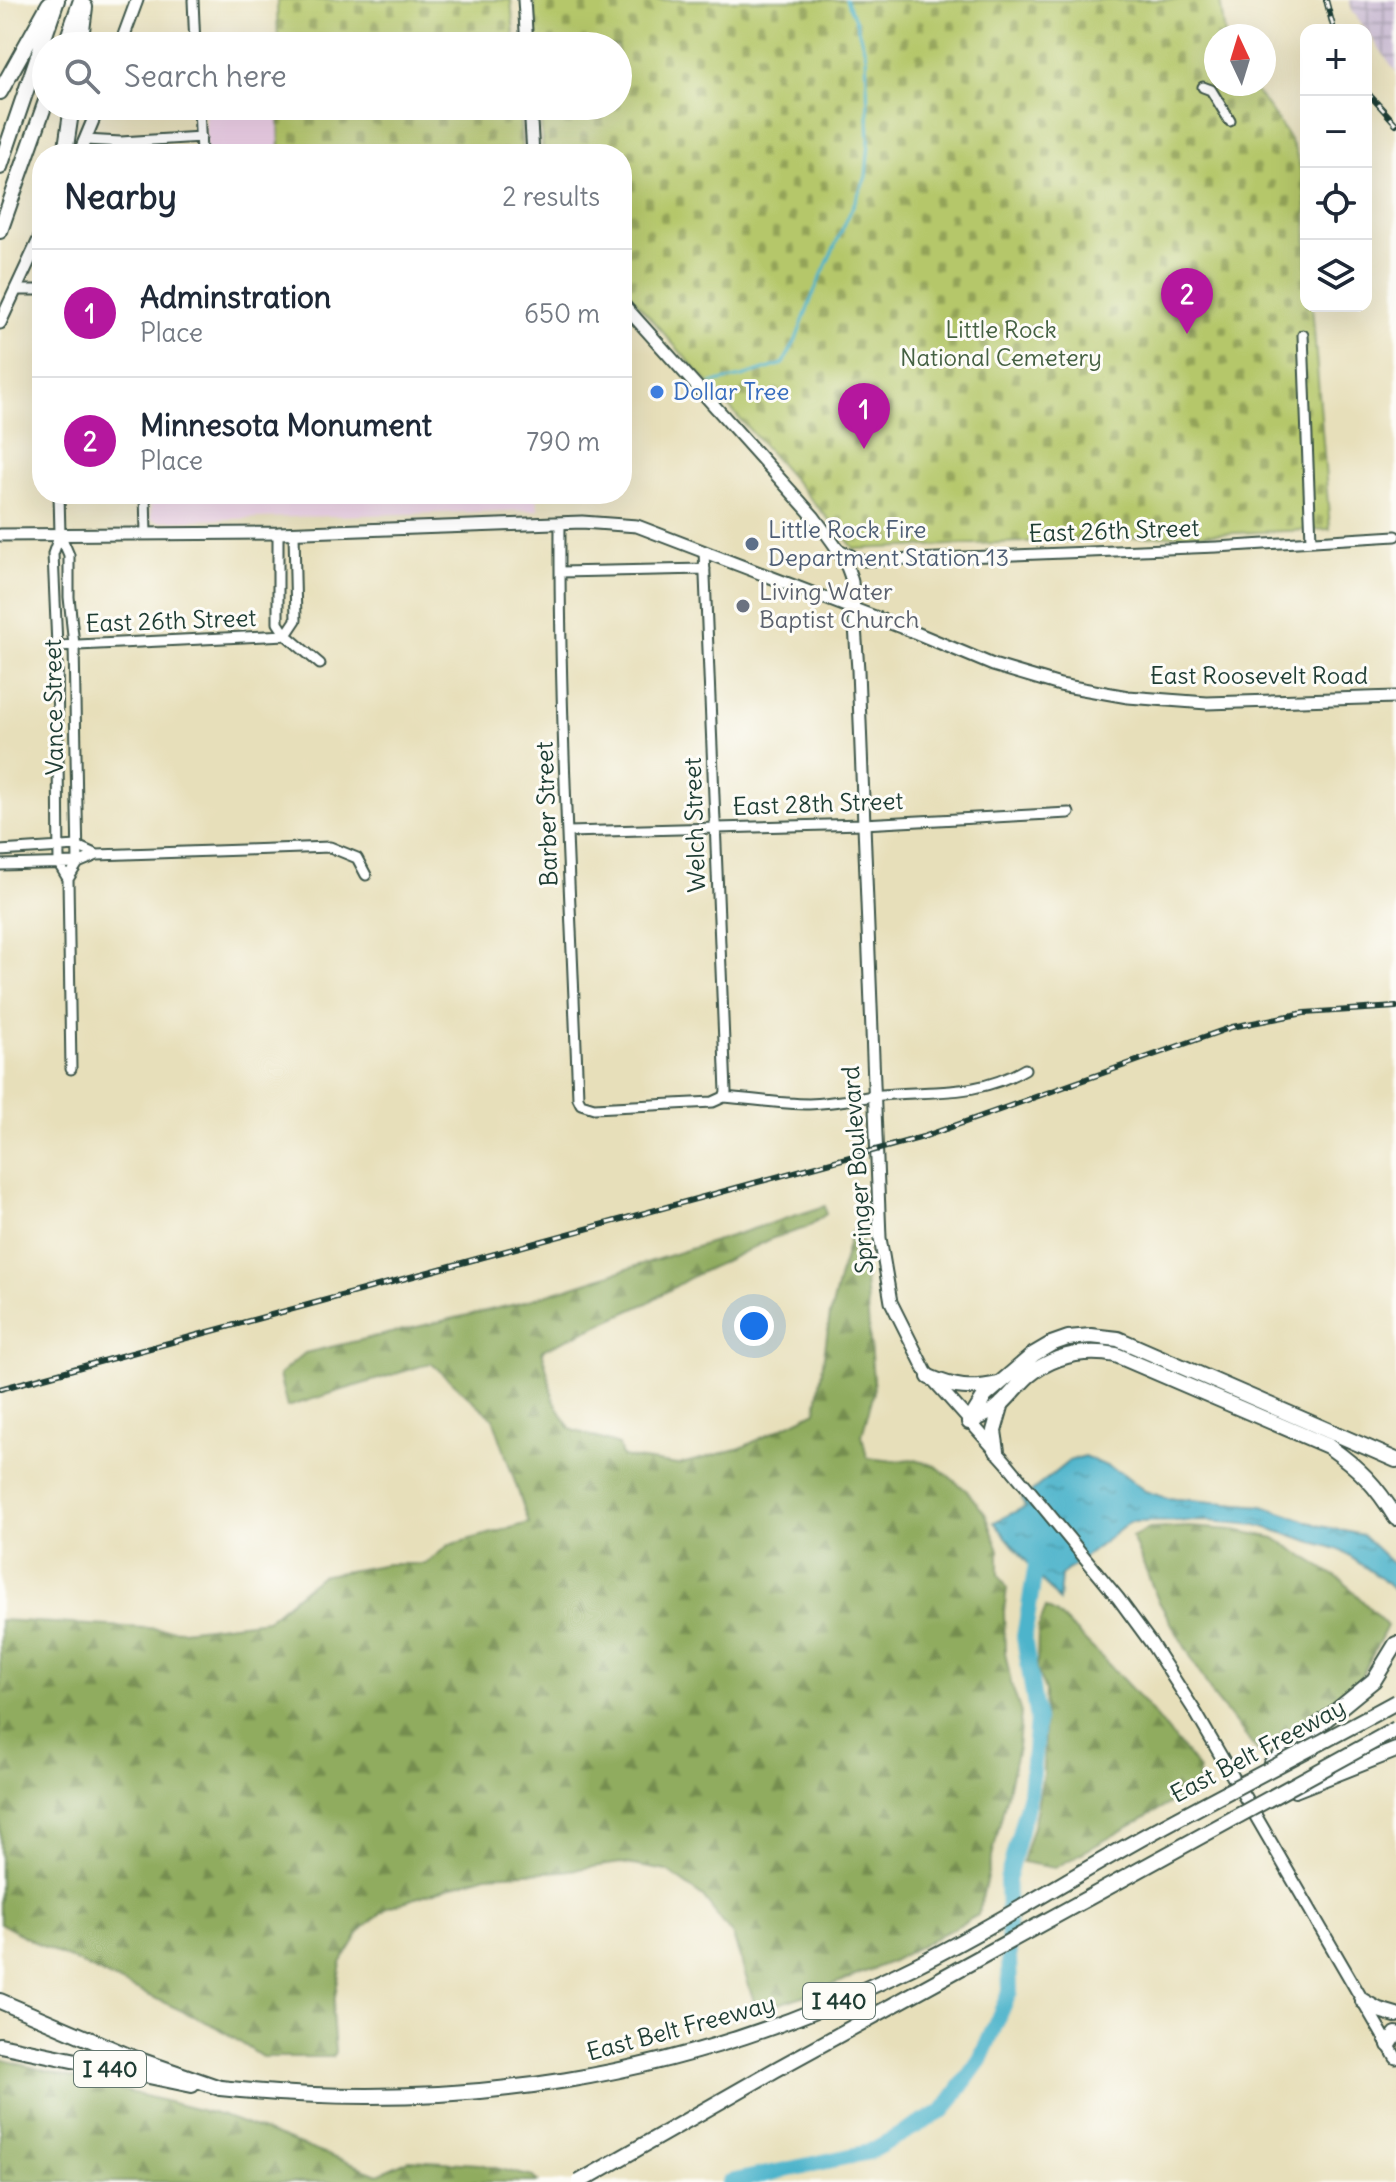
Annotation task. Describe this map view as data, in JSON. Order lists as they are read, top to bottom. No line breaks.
{"streets":{"highway":["East Belt Freeway","I 440"],"main road":["East Roosevelt Road","Springer Boulevard"],"street":["East 26th Street","Vance Street","East 28th Street","Barber Street","Welch Street"]},"crossings":[["East 26th Street","Vance Street"],["East 26th Street","Springer Boulevard"],["East Roosevelt Road","Vance Street"],["East Roosevelt Road","Barber Street"],["East Roosevelt Road","Welch Street"],["East Roosevelt Road","Springer Boulevard"],["East 28th Street","Barber Street"],["East 28th Street","Welch Street"],["East 28th Street","Springer Boulevard"],["Barber Street","Welch Street"]],"parks":["Little Rock National Cemetery"],"places":["Dollar Tree","Little Rock Fire Department Station 13","Living Water Baptist Church"],"north":"top","page":{"map_buttons":["+","−"],"search":"Search here","heading":["Nearby","2 results"],"list":[{"mark":"1","name":"Adminstration","note":"Place","value":"650 m"},{"mark":"2","name":"Minnesota Monument","note":"Place","value":"790 m"}],"pins":["2","1"]}}
